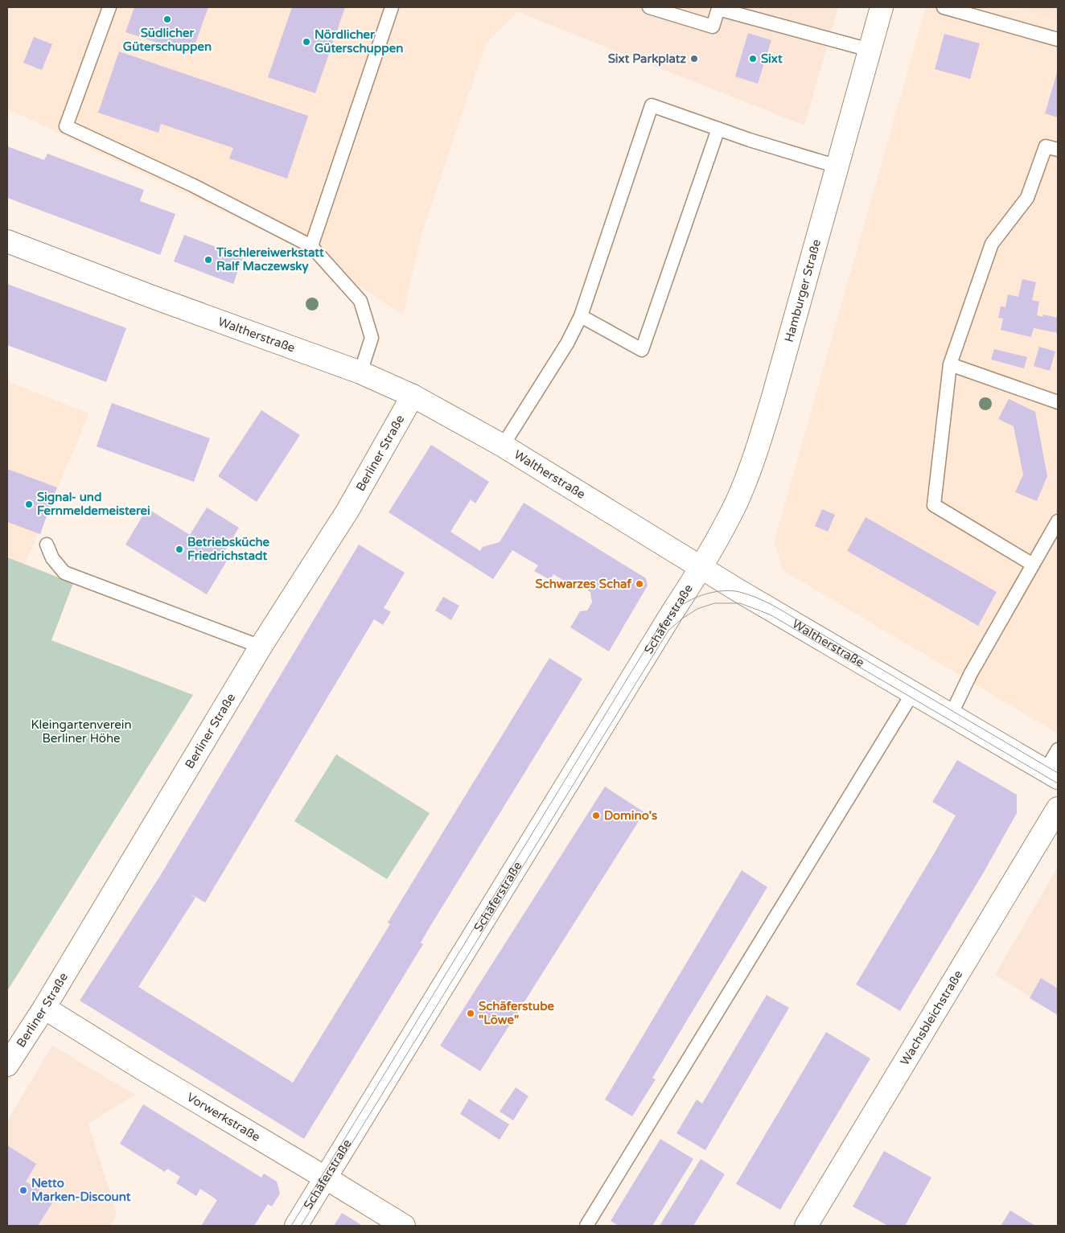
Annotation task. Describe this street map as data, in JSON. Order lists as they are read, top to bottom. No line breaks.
{"streets":{"street":["Hamburger Straße","Waltherstraße","Berliner Straße","Schäferstraße","Wachsbleichstraße","Vorwerkstraße"]},"crossings":[["Hamburger Straße","Waltherstraße"],["Hamburger Straße","Schäferstraße"],["Waltherstraße","Berliner Straße"],["Waltherstraße","Schäferstraße"],["Berliner Straße","Vorwerkstraße"],["Schäferstraße","Vorwerkstraße"]],"parks":["Kleingartenverein Berliner Höhe"],"places":["Südlicher Güterschuppen","Nördlicher Güterschuppen","Sixt Parkplatz","Sixt","Tischlereiwerkstatt Ralf Maczewsky","Signal- und Fernmeldemeisterei","Betriebsküche Friedrichstadt","Schwarzes Schaf","Domino's","Schäferstube \"Löwe\"","Netto Marken-Discount"]}
